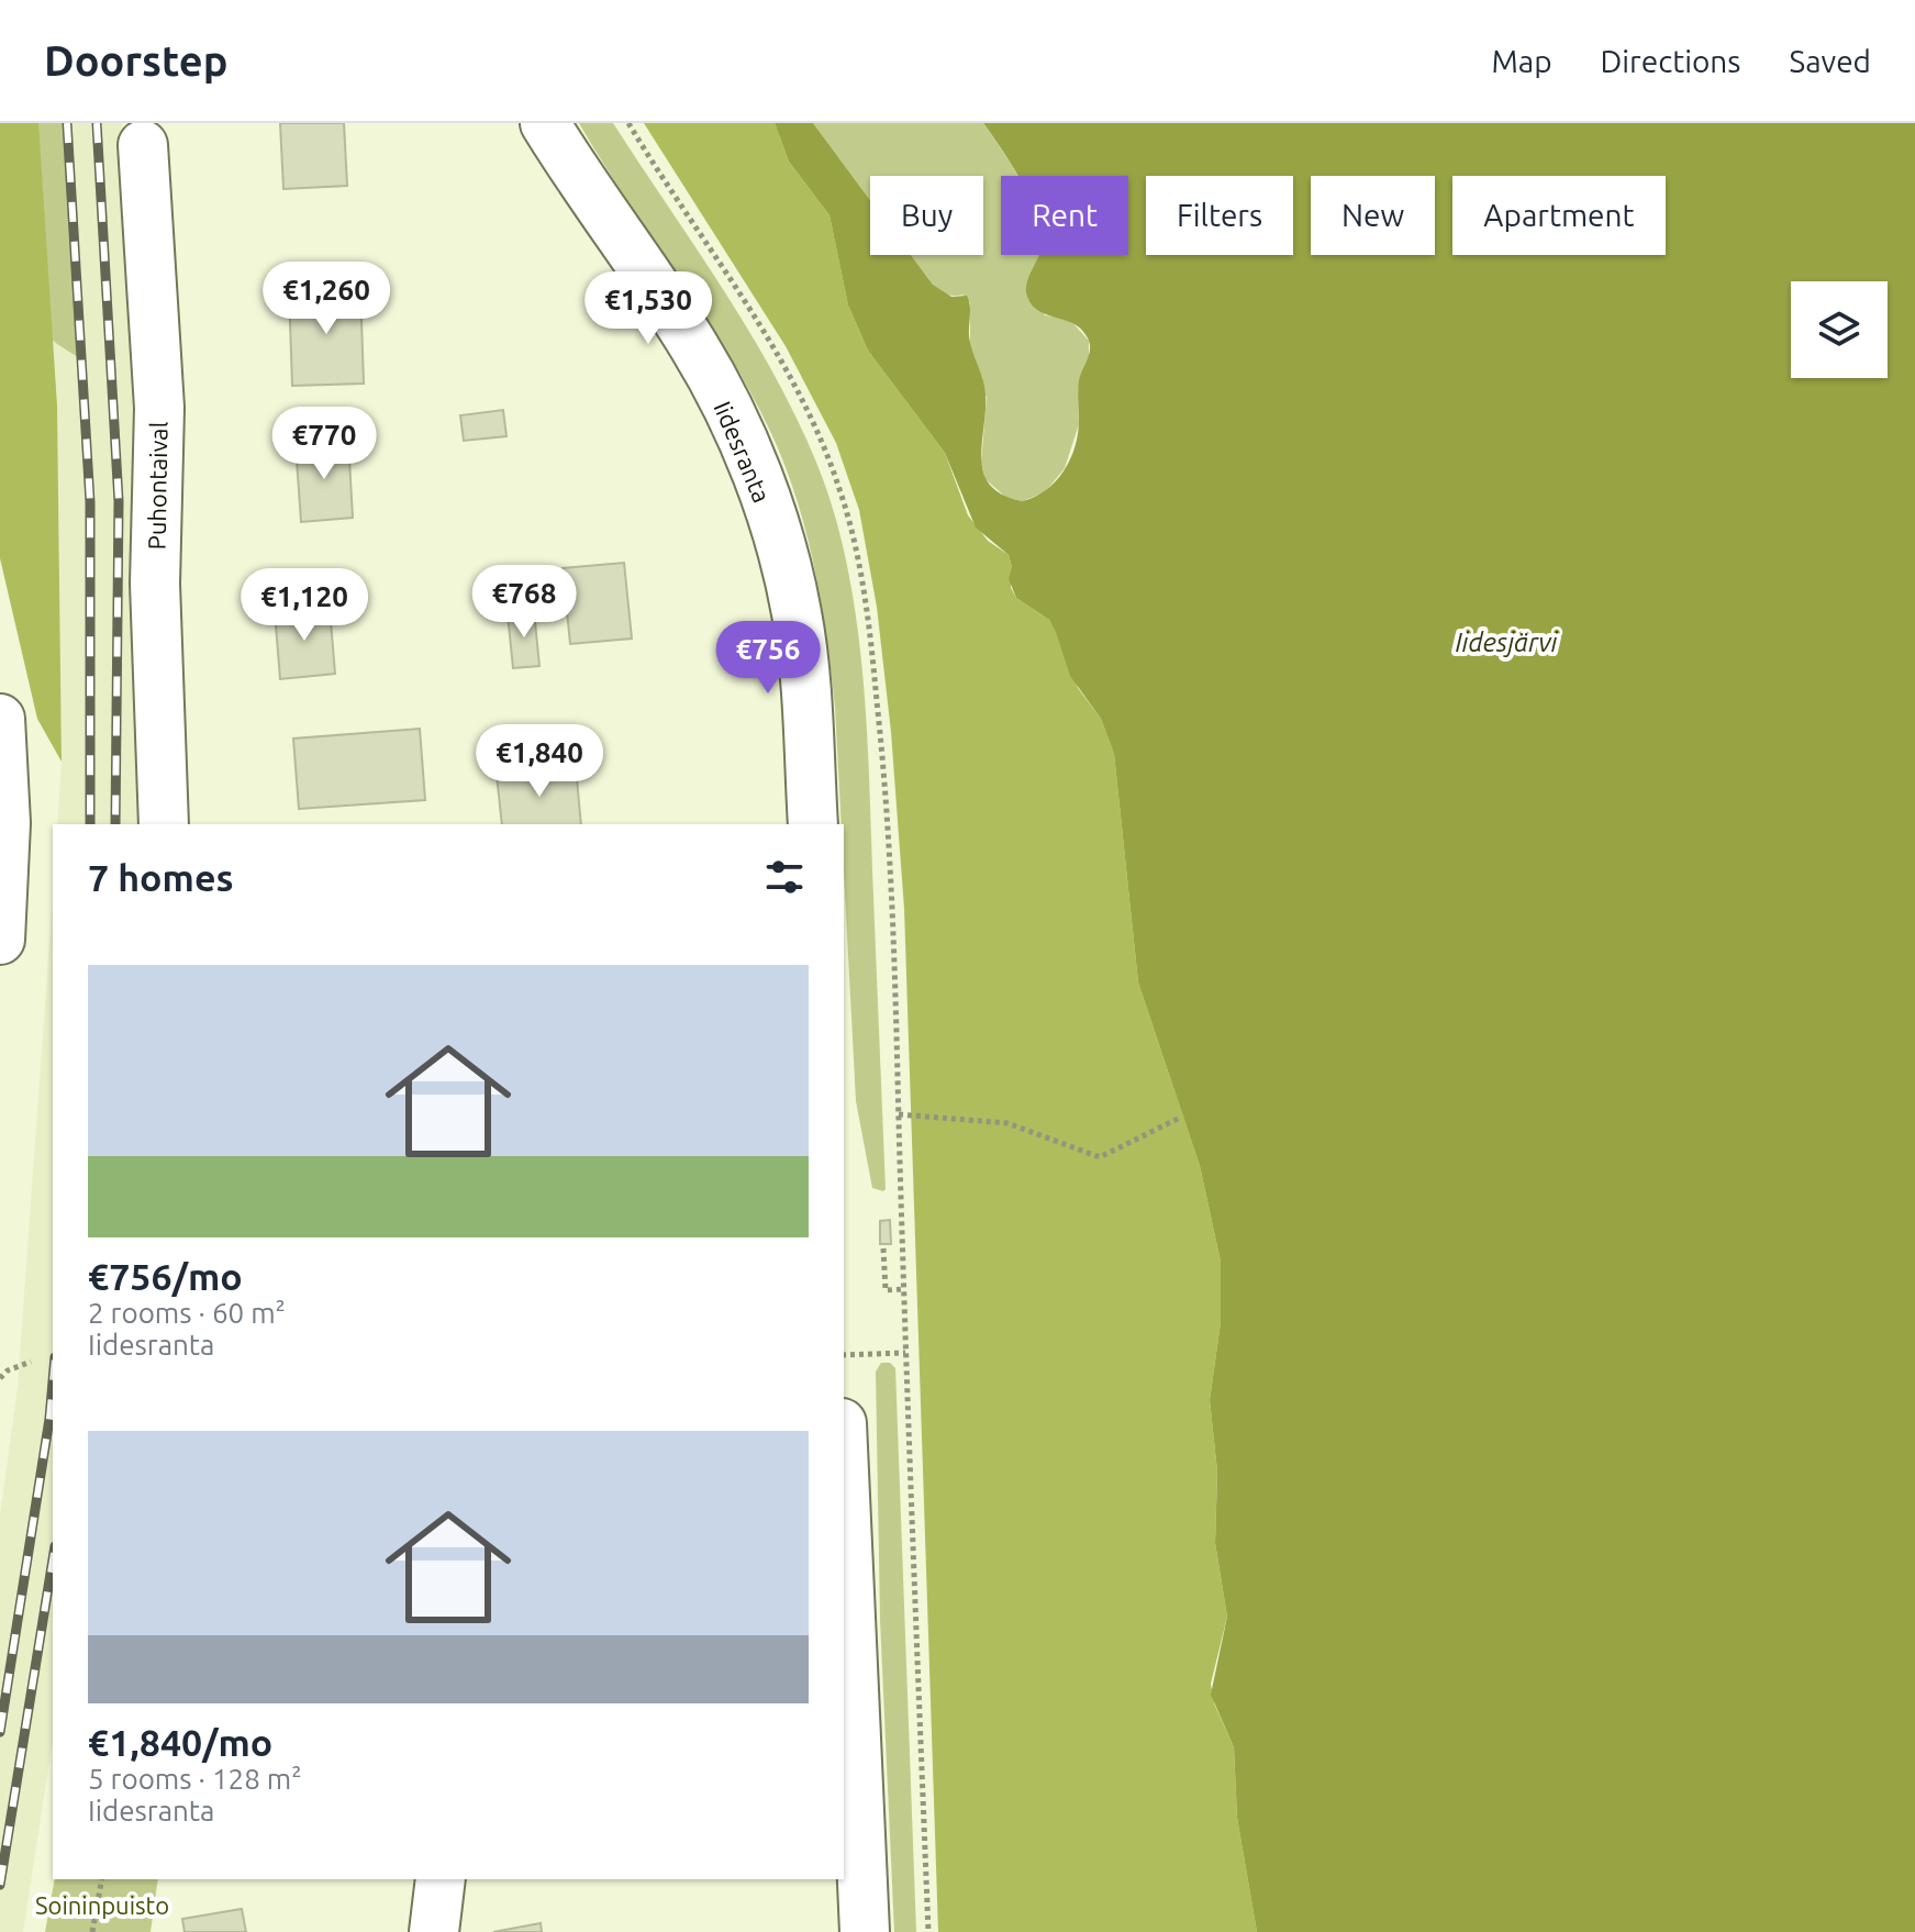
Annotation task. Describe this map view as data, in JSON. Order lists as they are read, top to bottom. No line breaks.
{"streets":{"main road":["Iidesranta","Puhontaival"]},"water":["Iidesjärvi"],"parks":["Soininpuisto"],"page":{"header":"Doorstep","nav":["Map","Directions","Saved"],"chip":["Buy","Rent","Filters","New","Apartment"],"price":["€1,260","€1,530","€770","€768","€1,120","€756","€1,840"],"heading":"7 homes","list":[{"name":"€756/mo","note":"2 rooms · 60 m² · Iidesranta"},{"name":"€1,840/mo","note":"5 rooms · 128 m² · Iidesranta"}]}}
